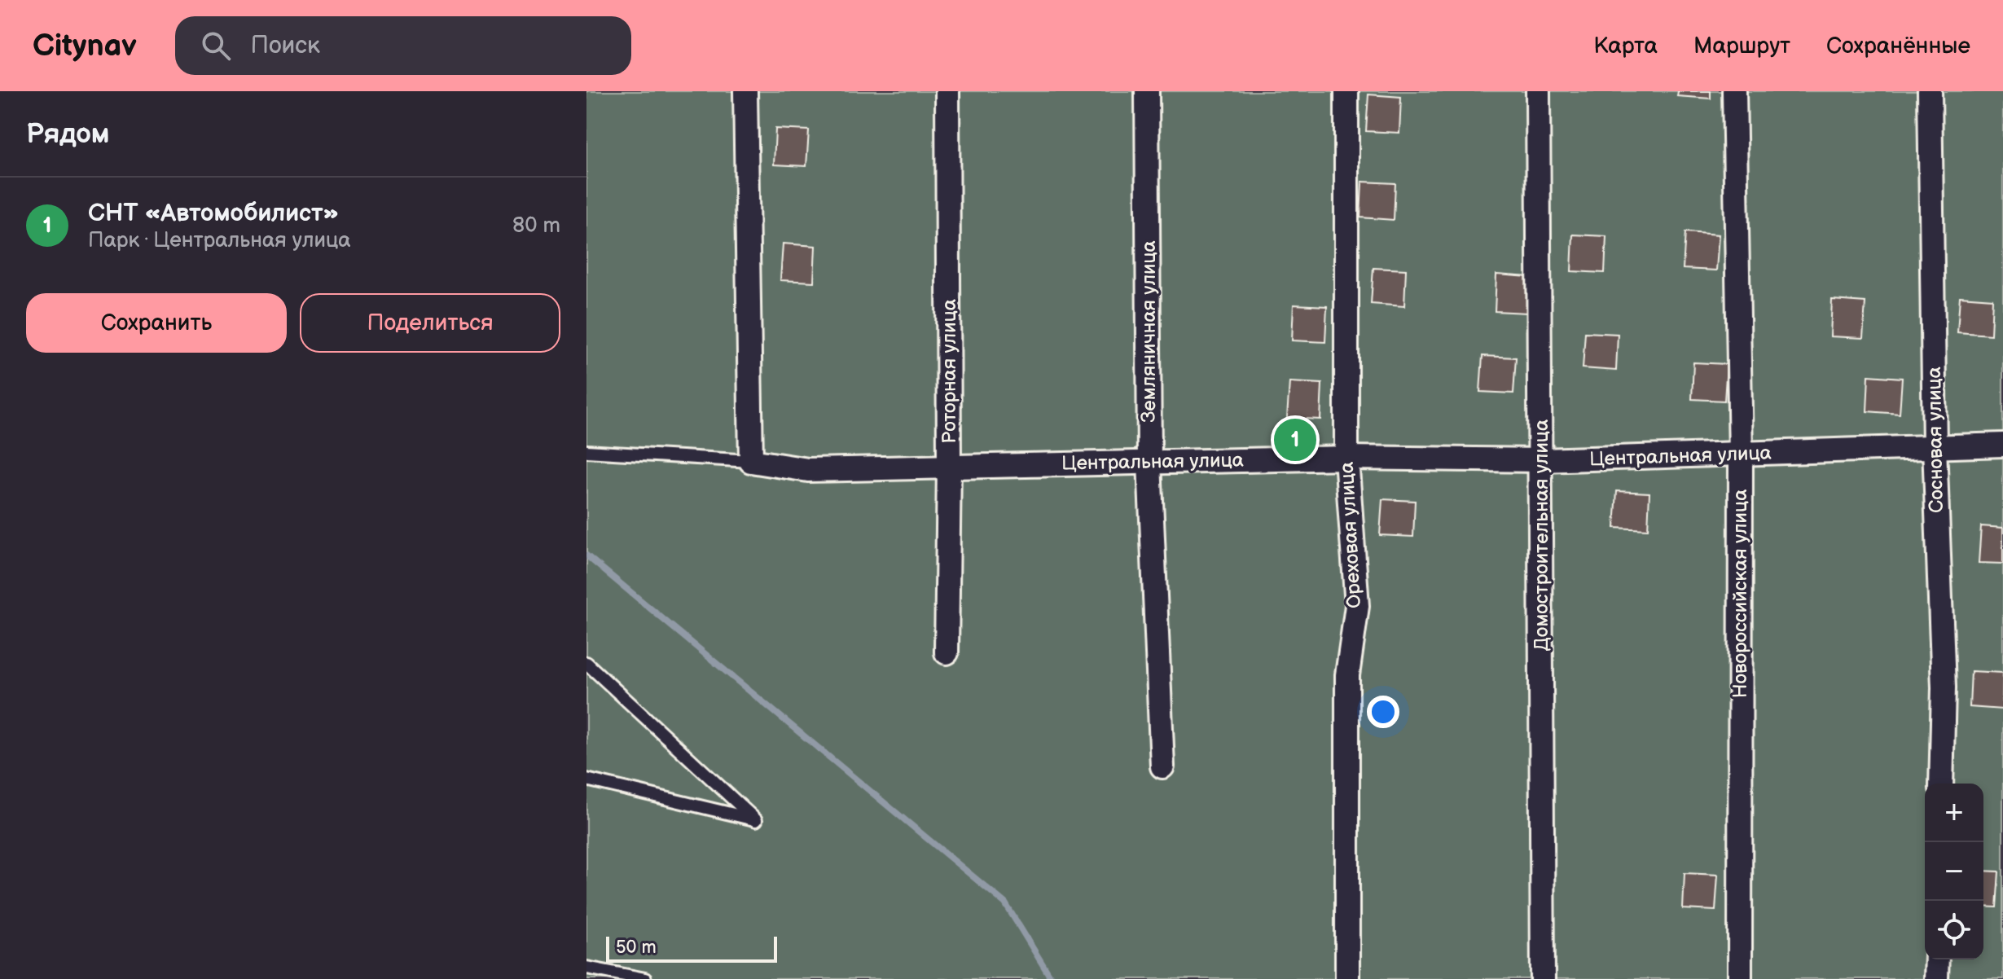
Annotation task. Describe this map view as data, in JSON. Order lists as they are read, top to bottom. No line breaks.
{"streets":{"street":["Земляничная улица","Роторная улица","Сосновая улица","Центральная улица","Ореховая улица","Домостроительная улица","Новороссийская улица"]},"crossings":[["Земляничная улица","Центральная улица"],["Роторная улица","Центральная улица"],["Сосновая улица","Центральная улица"],["Центральная улица","Ореховая улица"],["Центральная улица","Домостроительная улица"],["Центральная улица","Новороссийская улица"]],"scale_bar":"50 m","page":{"header":"Citynav","search":"Поиск","nav":["Карта","Маршрут","Сохранённые"],"heading":"Рядом","list":[{"mark":"1","name":"СНТ «Автомобилист»","note":"Парк · Центральная улица","value":"80 m"}],"buttons":["Сохранить","Поделиться"],"pins":"1","map_buttons":["+","−"],"scale":"50 m"}}
